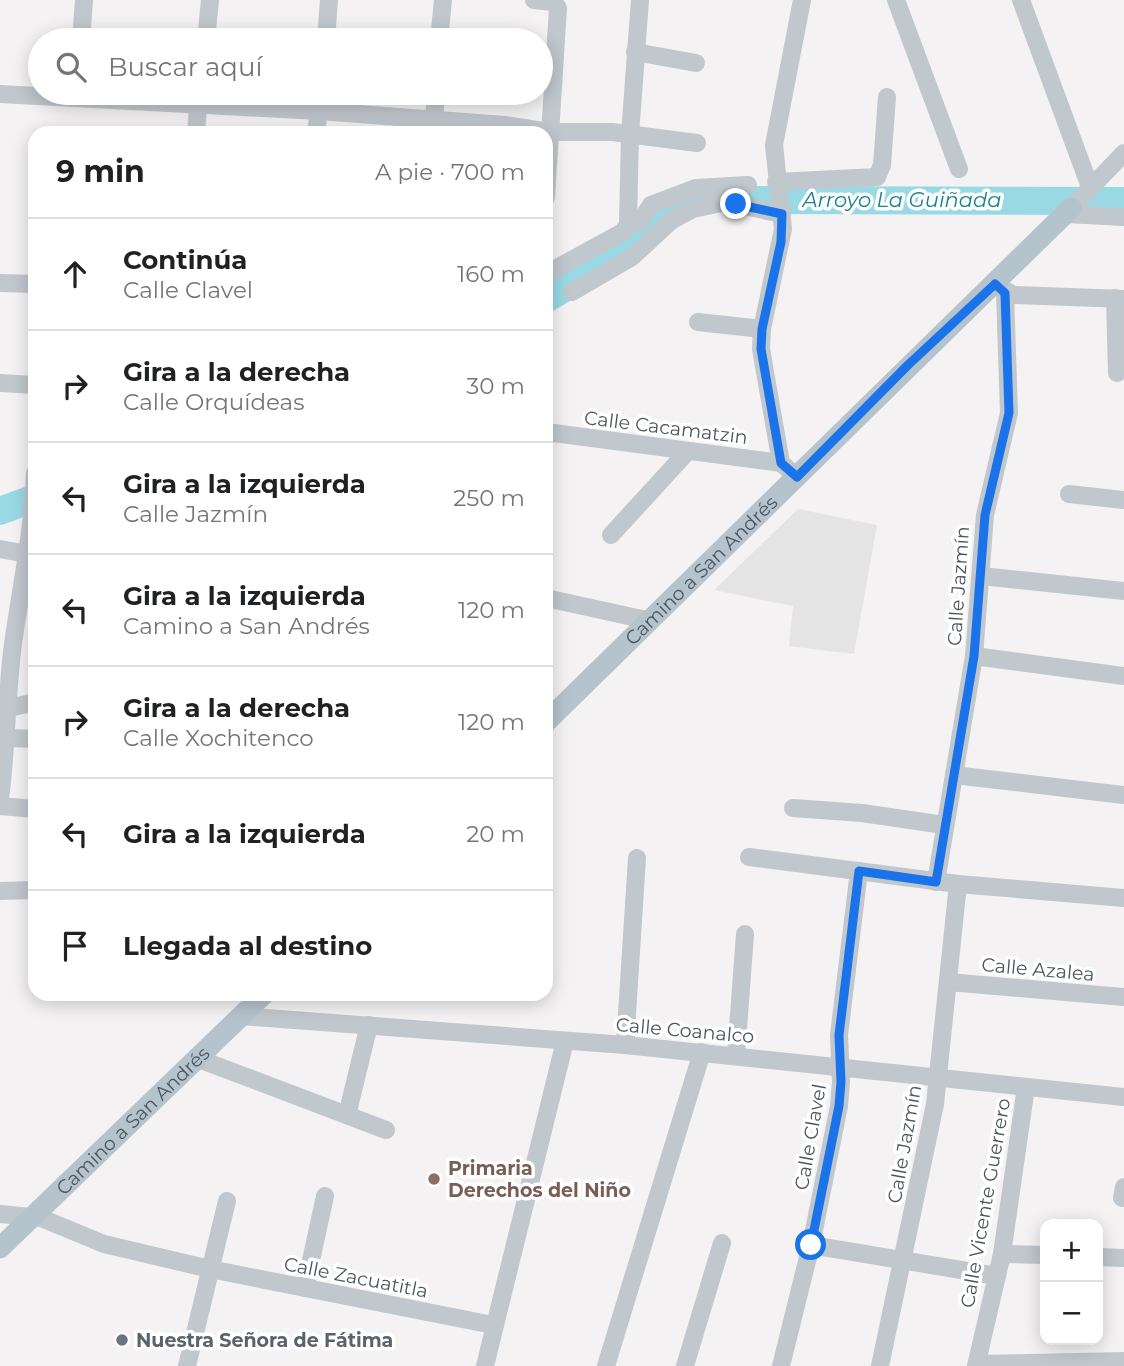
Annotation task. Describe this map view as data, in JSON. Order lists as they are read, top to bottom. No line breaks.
{"streets":{"main road":["Camino a San Andrés"],"street":["Calle Cacamatzin","Calle Jazmín","Calle Azalea","Calle Coanalco","Calle Clavel","Calle Vicente Guerrero","Calle Zacuatitla"]},"crossings":[["Calle Cacamatzin","Camino a San Andrés"],["Camino a San Andrés","Calle Jazmín"],["Camino a San Andrés","Calle Coanalco"],["Camino a San Andrés","Calle Zacuatitla"],["Calle Jazmín","Calle Azalea"],["Calle Jazmín","Calle Coanalco"],["Calle Coanalco","Calle Clavel"],["Calle Coanalco","Calle Vicente Guerrero"]],"water":["Arroyo La Guiñada"],"places":["Primaria Derechos del Niño","Nuestra Señora de Fátima"],"page":{"search":"Buscar aquí","heading":["9 min","A pie · 700 m"],"list":[["Continúa","Calle Clavel","160 m"],["Gira a la derecha","Calle Orquídeas","30 m"],["Gira a la izquierda","Calle Jazmín","250 m"],["Gira a la izquierda","Camino a San Andrés","120 m"],["Gira a la derecha","Calle Xochitenco","120 m"],["Gira a la izquierda","20 m"],"Llegada al destino"],"map_buttons":["+","−"]}}
